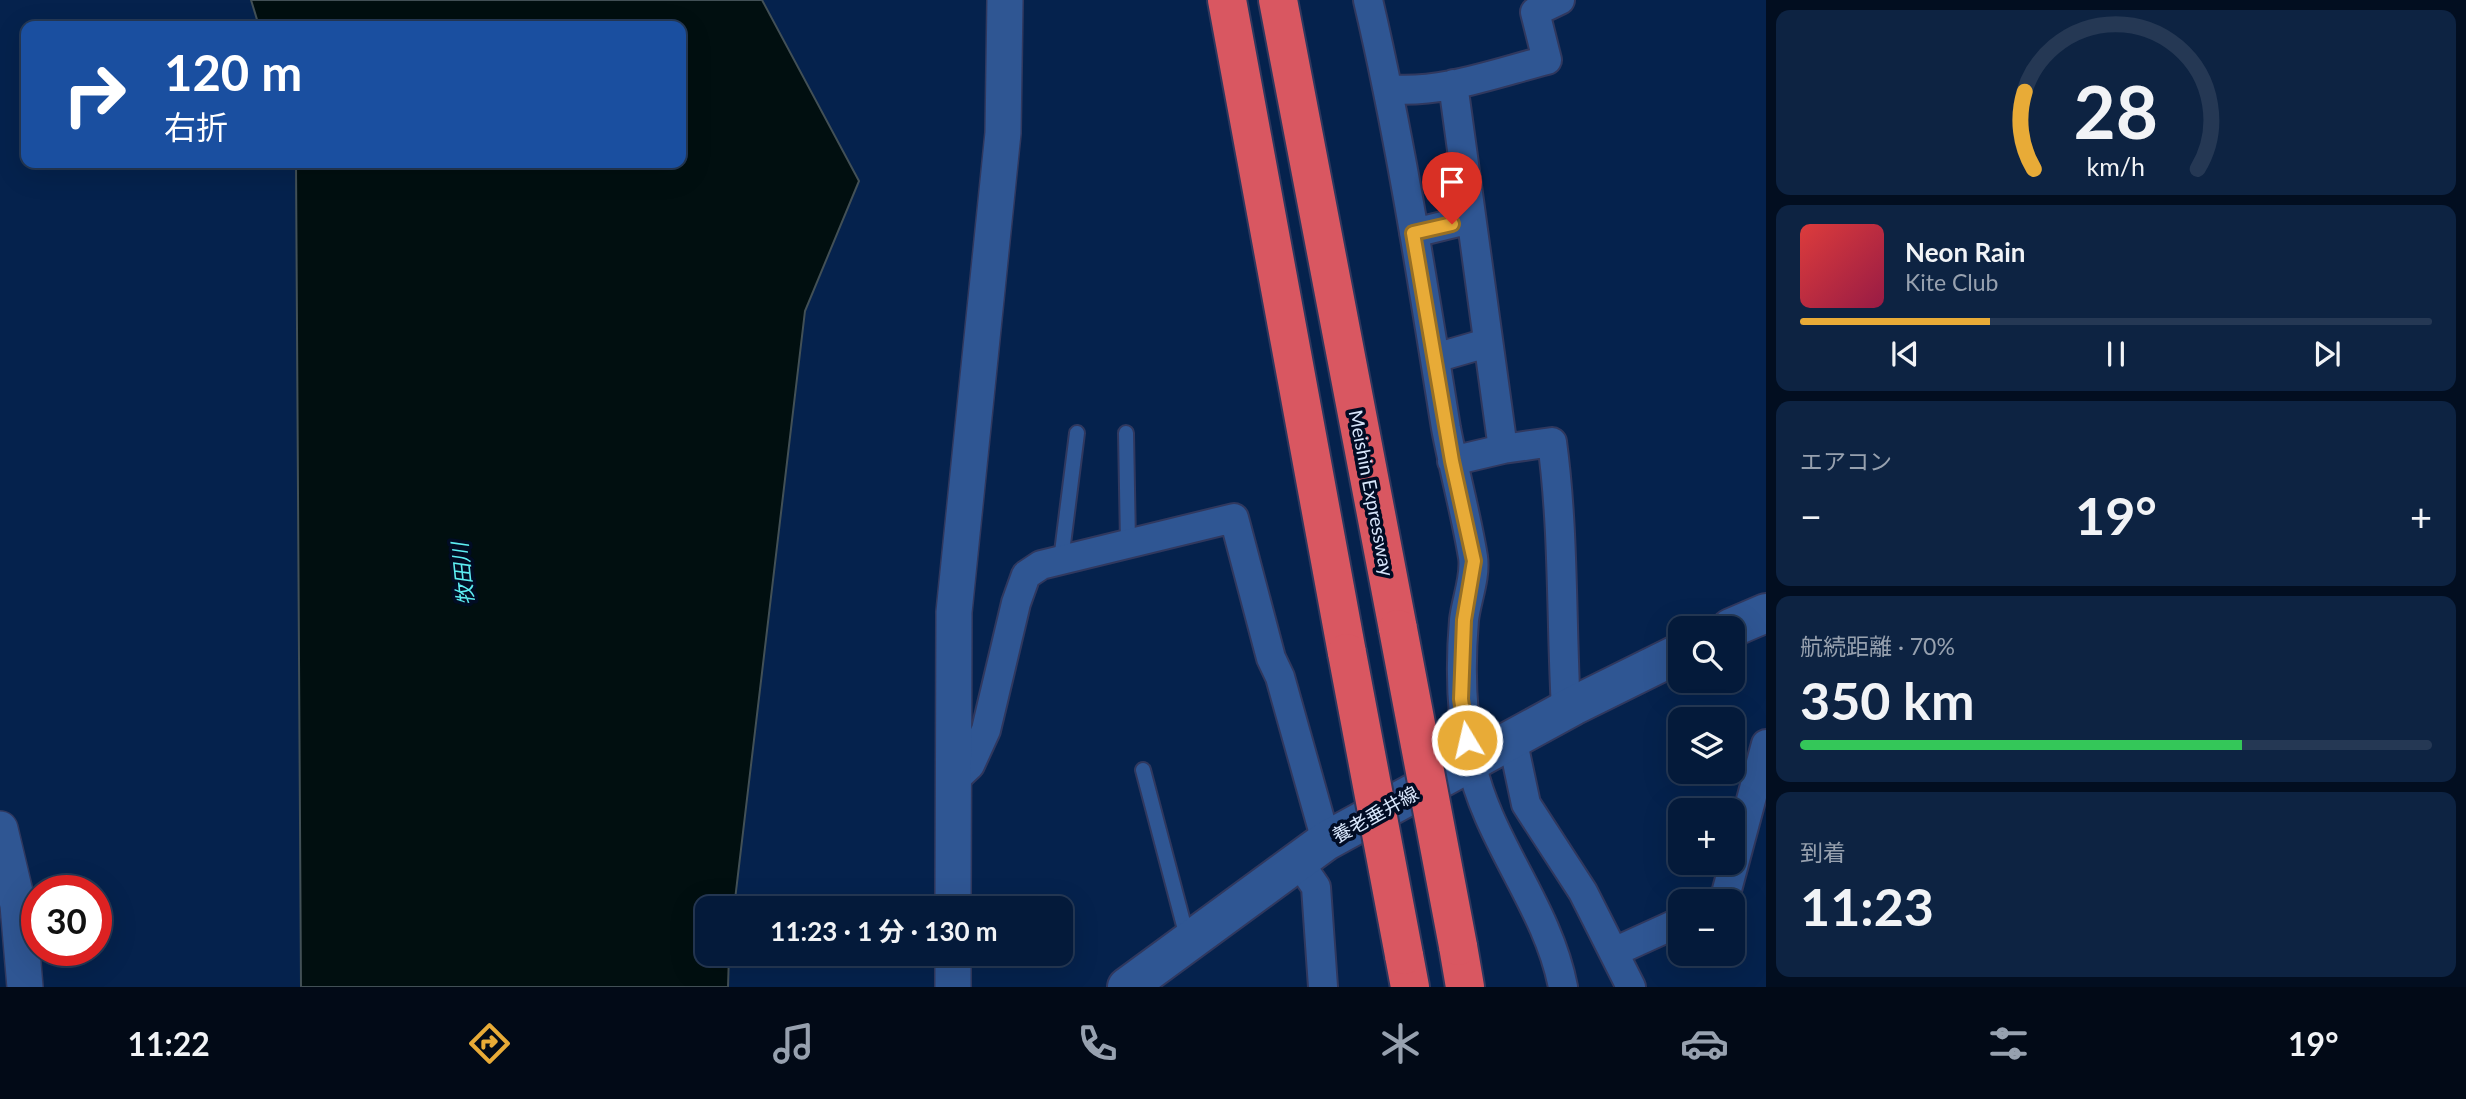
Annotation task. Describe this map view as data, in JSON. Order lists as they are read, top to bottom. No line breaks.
{"streets":{"highway":["Meishin Expressway"],"main road":["養老垂井線"]},"water":["牧田川"],"page":{"turn":["120 m","右折"],"song":["Neon Rain","Kite Club"],"tile":["エアコン",["航続距離 · 70%","350 km"],["到着","11:23"]],"heat":["−","19°","+"],"map_buttons":["+","−"],"limit":"30","trip":"11:23 · 1 分 · 130 m","tabs":["11:22","19°"],"gauge":["28","km/h"]}}
